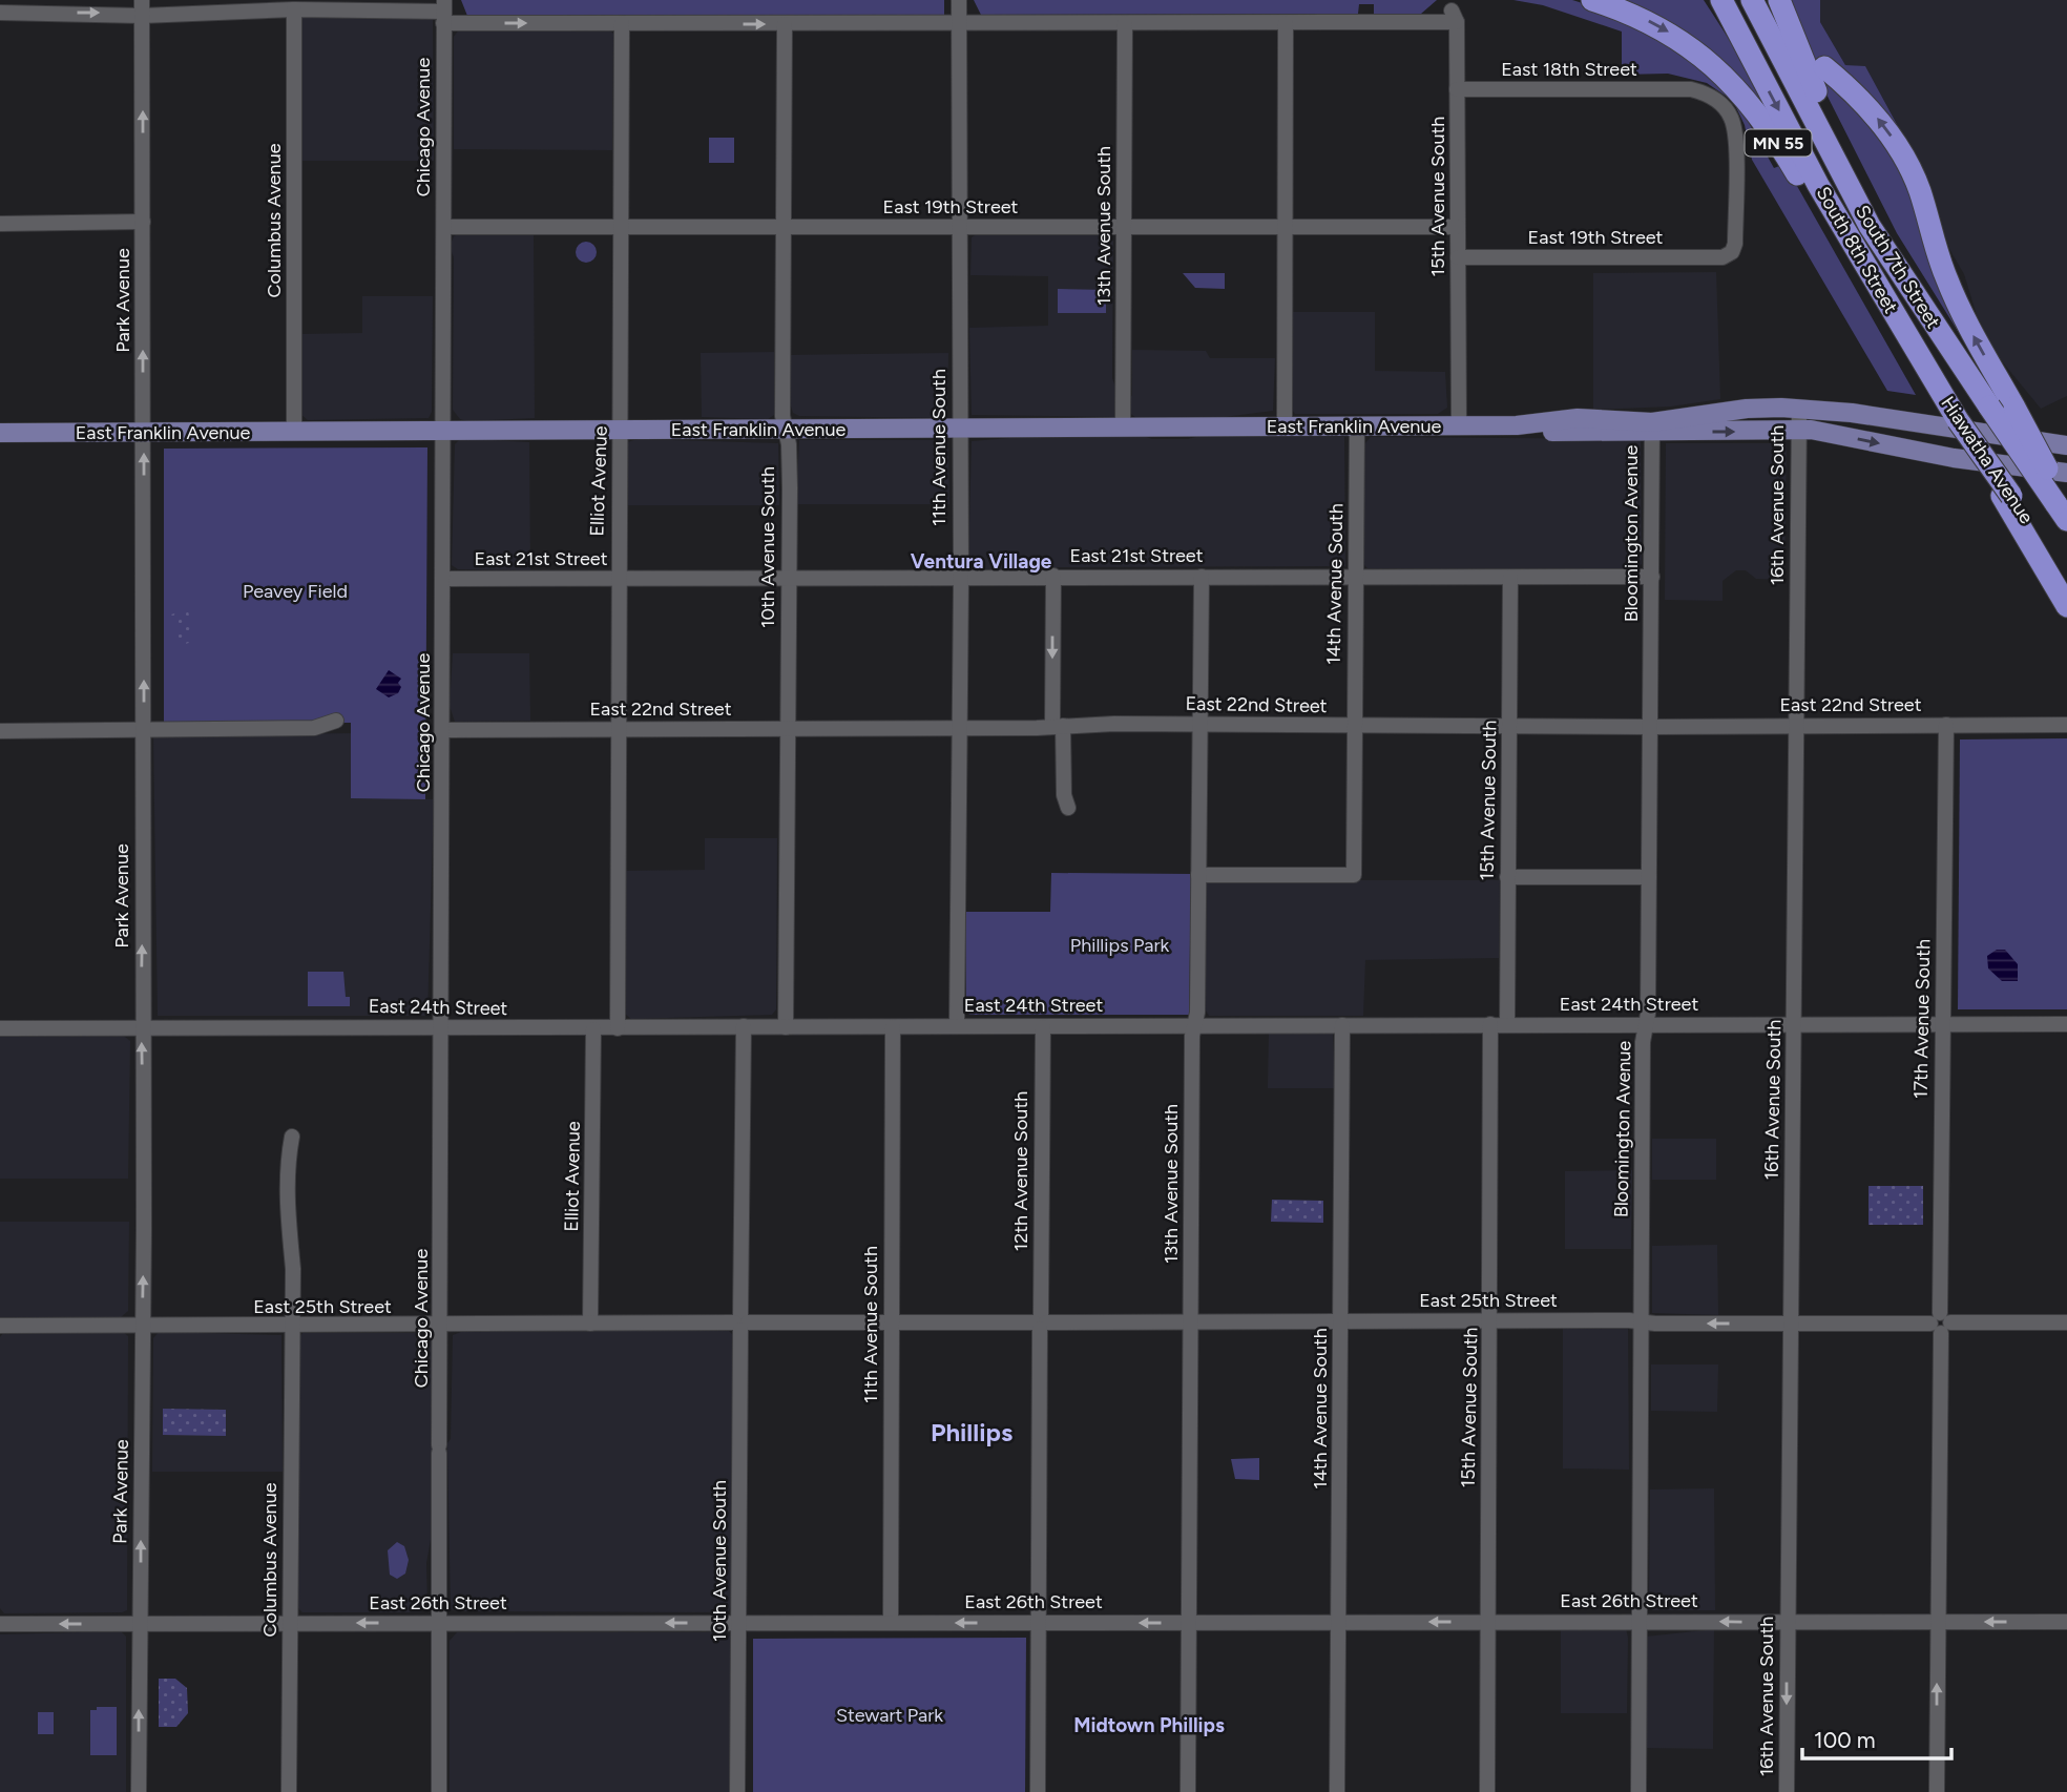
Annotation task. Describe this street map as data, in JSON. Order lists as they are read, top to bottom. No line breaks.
{"streets":{"highway":["MN 55","South 8th Street","South 7th Street","Hiawatha Avenue"],"main road":["East Franklin Avenue"],"street":["East 18th Street","Chicago Avenue","15th Avenue South","East 19th Street","Columbus Avenue","13th Avenue South","Park Avenue","11th Avenue South","Elliot Avenue","16th Avenue South","Bloomington Avenue","10th Avenue South","East 21st Street","14th Avenue South","East 22nd Street","East 24th Street","17th Avenue South","12th Avenue South","East 25th Street","East 26th Street"]},"crossings":[["East 18th Street","15th Avenue South"],["East 18th Street","East 19th Street"],["Chicago Avenue","East 19th Street"],["Chicago Avenue","East Franklin Avenue"],["Chicago Avenue","East 21st Street"],["Chicago Avenue","East 22nd Street"],["Chicago Avenue","East 24th Street"],["Chicago Avenue","East 25th Street"],["Chicago Avenue","East 26th Street"],["MN 55","South 8th Street"],["MN 55","Hiawatha Avenue"],["15th Avenue South","East 19th Street"],["15th Avenue South","East Franklin Avenue"],["15th Avenue South","East 21st Street"],["15th Avenue South","East 22nd Street"],["15th Avenue South","East 24th Street"],["15th Avenue South","East 25th Street"],["15th Avenue South","East 26th Street"],["East 19th Street","13th Avenue South"],["East 19th Street","11th Avenue South"],["East 19th Street","Elliot Avenue"],["East 19th Street","10th Avenue South"],["Columbus Avenue","East Franklin Avenue"],["Columbus Avenue","East 25th Street"],["Columbus Avenue","East 26th Street"],["13th Avenue South","East Franklin Avenue"],["13th Avenue South","East 21st Street"],["13th Avenue South","14th Avenue South"],["13th Avenue South","East 22nd Street"],["13th Avenue South","East 24th Street"],["13th Avenue South","East 25th Street"],["13th Avenue South","East 26th Street"],["South 8th Street","Hiawatha Avenue"],["Park Avenue","East Franklin Avenue"],["Park Avenue","East 24th Street"],["Park Avenue","East 25th Street"],["Park Avenue","East 26th Street"],["East Franklin Avenue","11th Avenue South"],["East Franklin Avenue","Elliot Avenue"],["East Franklin Avenue","16th Avenue South"],["East Franklin Avenue","Bloomington Avenue"],["East Franklin Avenue","10th Avenue South"],["East Franklin Avenue","14th Avenue South"],["11th Avenue South","East 21st Street"],["11th Avenue South","East 22nd Street"],["11th Avenue South","East 24th Street"],["11th Avenue South","East 25th Street"],["11th Avenue South","East 26th Street"],["Elliot Avenue","East 21st Street"],["Elliot Avenue","East 22nd Street"],["Elliot Avenue","East 24th Street"],["Elliot Avenue","East 25th Street"],["16th Avenue South","East 22nd Street"],["16th Avenue South","East 24th Street"],["16th Avenue South","East 25th Street"],["16th Avenue South","East 26th Street"],["Bloomington Avenue","East 21st Street"],["Bloomington Avenue","East 22nd Street"],["Bloomington Avenue","East 24th Street"],["Bloomington Avenue","East 25th Street"],["Bloomington Avenue","East 26th Street"],["10th Avenue South","East 21st Street"],["10th Avenue South","East 22nd Street"],["10th Avenue South","East 24th Street"],["10th Avenue South","East 25th Street"],["10th Avenue South","East 26th Street"],["East 21st Street","14th Avenue South"],["14th Avenue South","East 22nd Street"],["14th Avenue South","East 24th Street"],["14th Avenue South","East 25th Street"],["14th Avenue South","East 26th Street"],["East 22nd Street","17th Avenue South"],["East 24th Street","17th Avenue South"],["East 24th Street","12th Avenue South"],["17th Avenue South","East 25th Street"],["17th Avenue South","East 26th Street"],["12th Avenue South","East 25th Street"],["12th Avenue South","East 26th Street"]],"one_way":["Park Avenue","East 26th Street"],"districts":["Ventura Village","Phillips","Midtown Phillips"],"parks":["Peavey Field","Phillips Park","Stewart Park"],"scale_bar":"100 m"}
